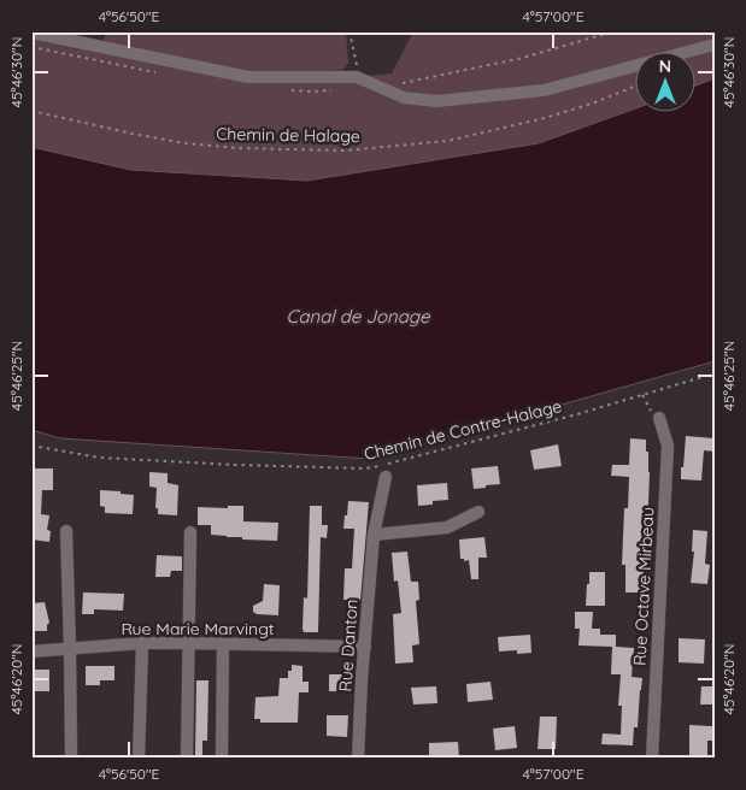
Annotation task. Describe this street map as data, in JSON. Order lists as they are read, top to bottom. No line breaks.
{"streets":{"street":["Rue Octave Mirbeau","Rue Marie Marvingt","Rue Danton"],"path":["Chemin de Halage","Chemin de Contre-Halage"]},"crossings":[["Rue Marie Marvingt","Rue Danton"]],"water":["Canal de Jonage"],"north":"top","coordinates":["4°56'50\"E","4°57'00\"E","45°46'30\"N","45°46'25\"N","45°46'20\"N"]}
